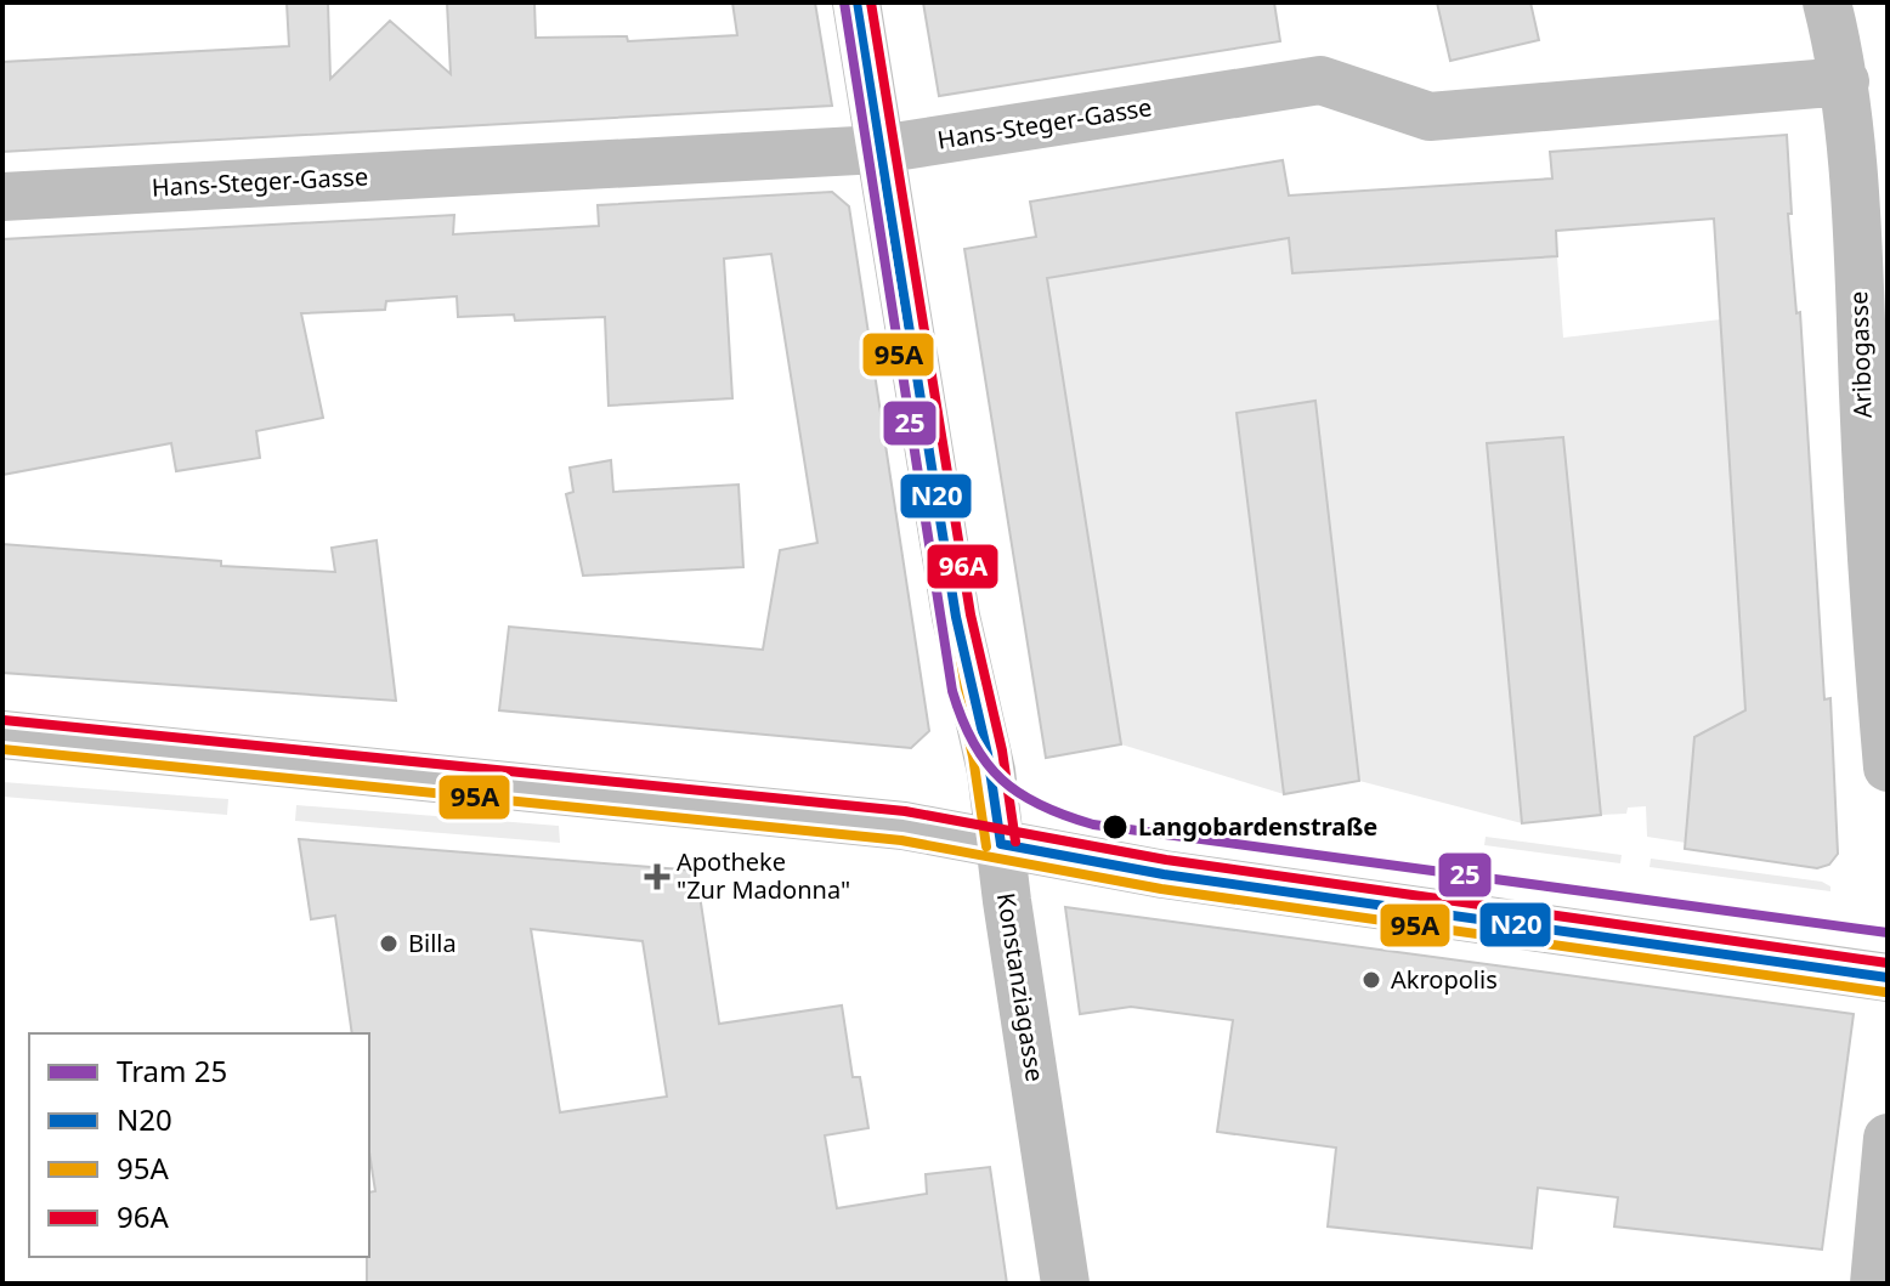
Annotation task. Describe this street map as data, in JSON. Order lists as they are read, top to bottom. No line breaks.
{"streets":{"street":["Hans-Steger-Gasse","Aribogasse","Konstanziagasse"]},"crossings":[["Hans-Steger-Gasse","Aribogasse"],["Hans-Steger-Gasse","Konstanziagasse"]],"places":{"other":["Langobardenstraße","Billa","Akropolis"],"health":["Apotheke \"Zur Madonna\""]},"lines":["tram line 25","transit line N20","transit line 96A","transit line 95A"],"legend":["Tram 25","N20","95A","96A"]}
